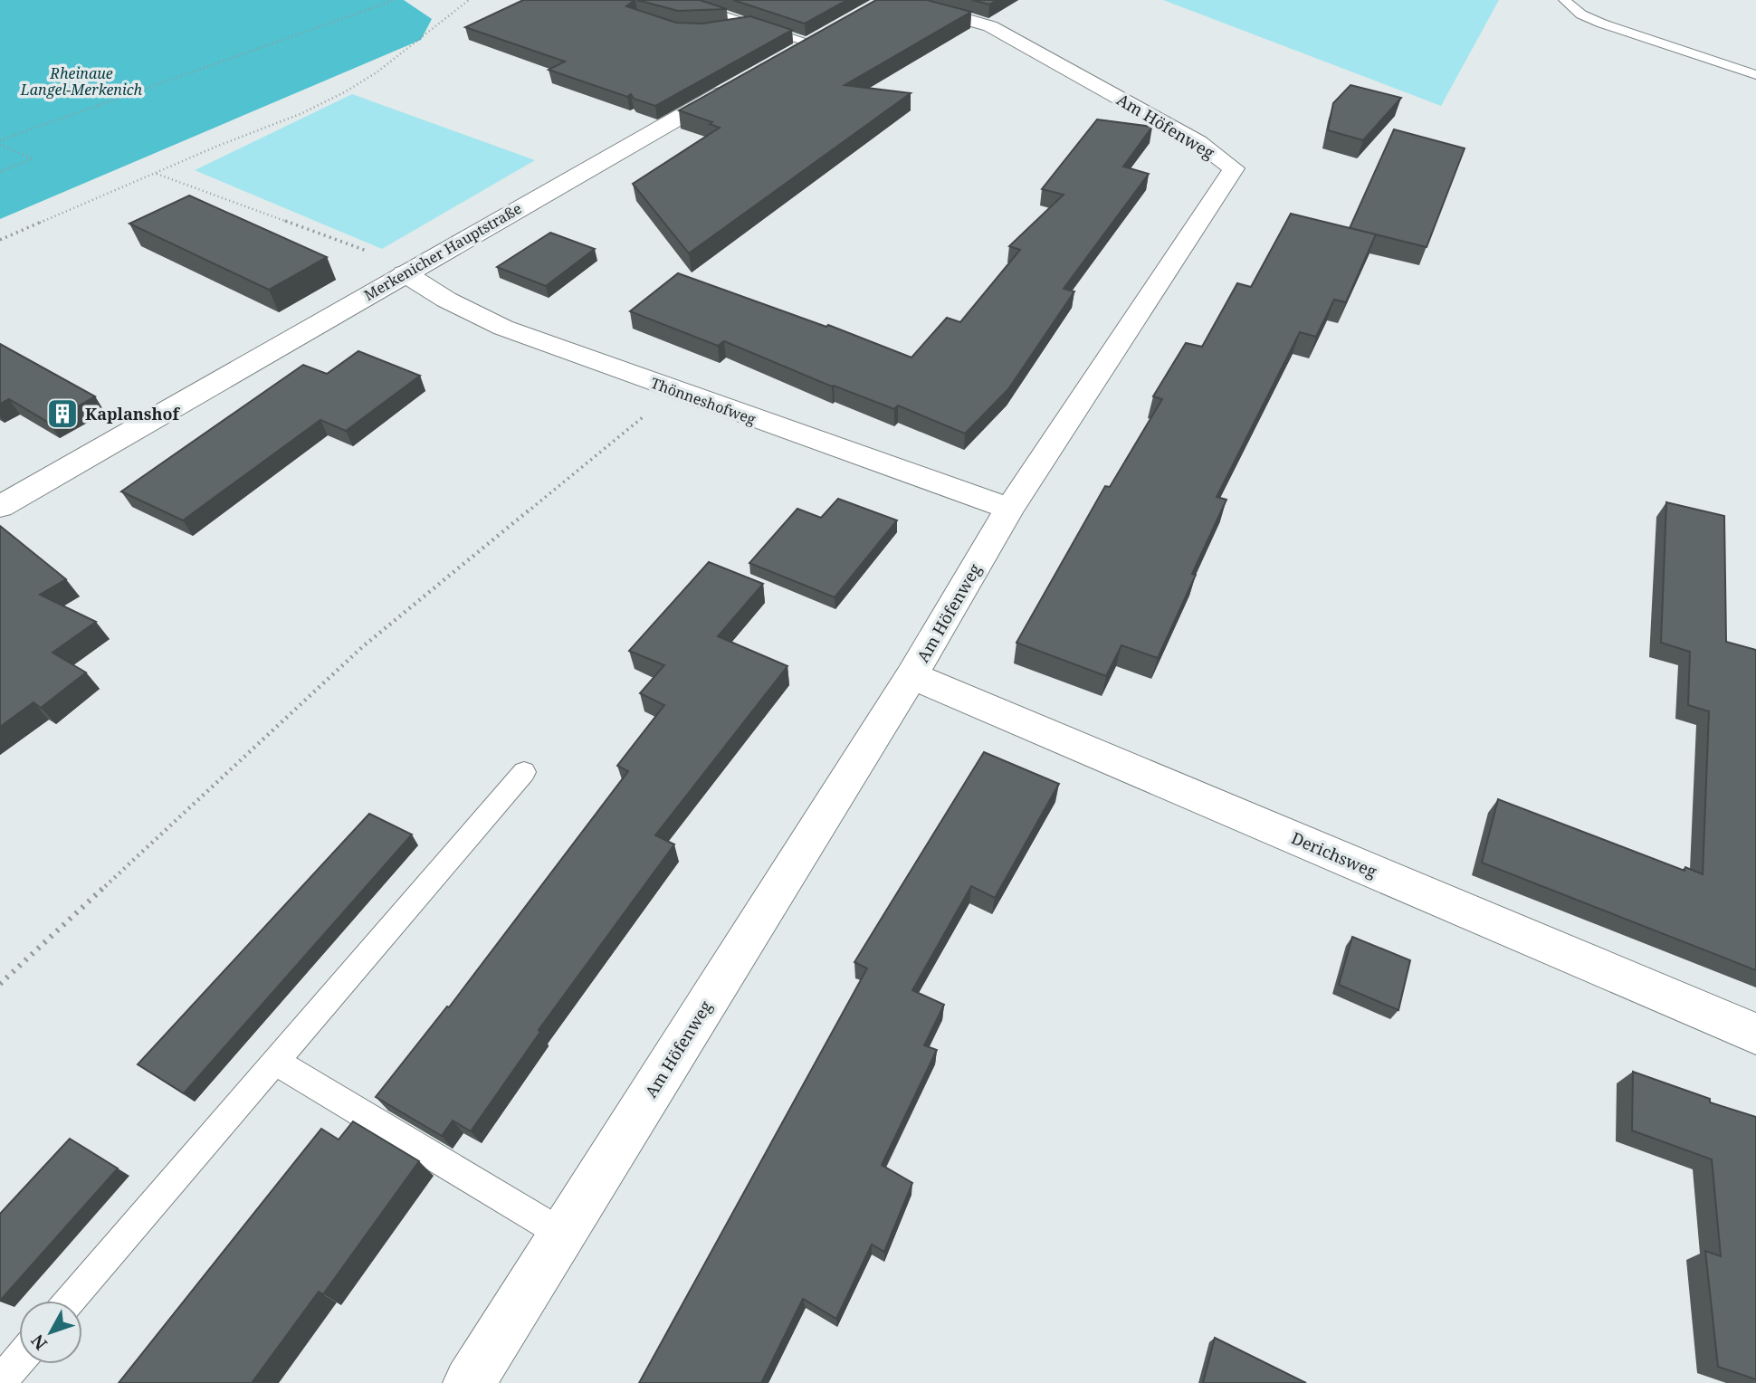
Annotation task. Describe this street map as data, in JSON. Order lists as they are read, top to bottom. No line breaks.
{"streets":{"street":["Am Höfenweg","Merkenicher Hauptstraße","Thönneshofweg","Derichsweg"]},"crossings":[["Am Höfenweg","Thönneshofweg"],["Am Höfenweg","Derichsweg"],["Merkenicher Hauptstraße","Thönneshofweg"]],"parks":["Rheinaue Langel-Merkenich"],"places":{"building":["Kaplanshof"]},"north":"bottom left"}
